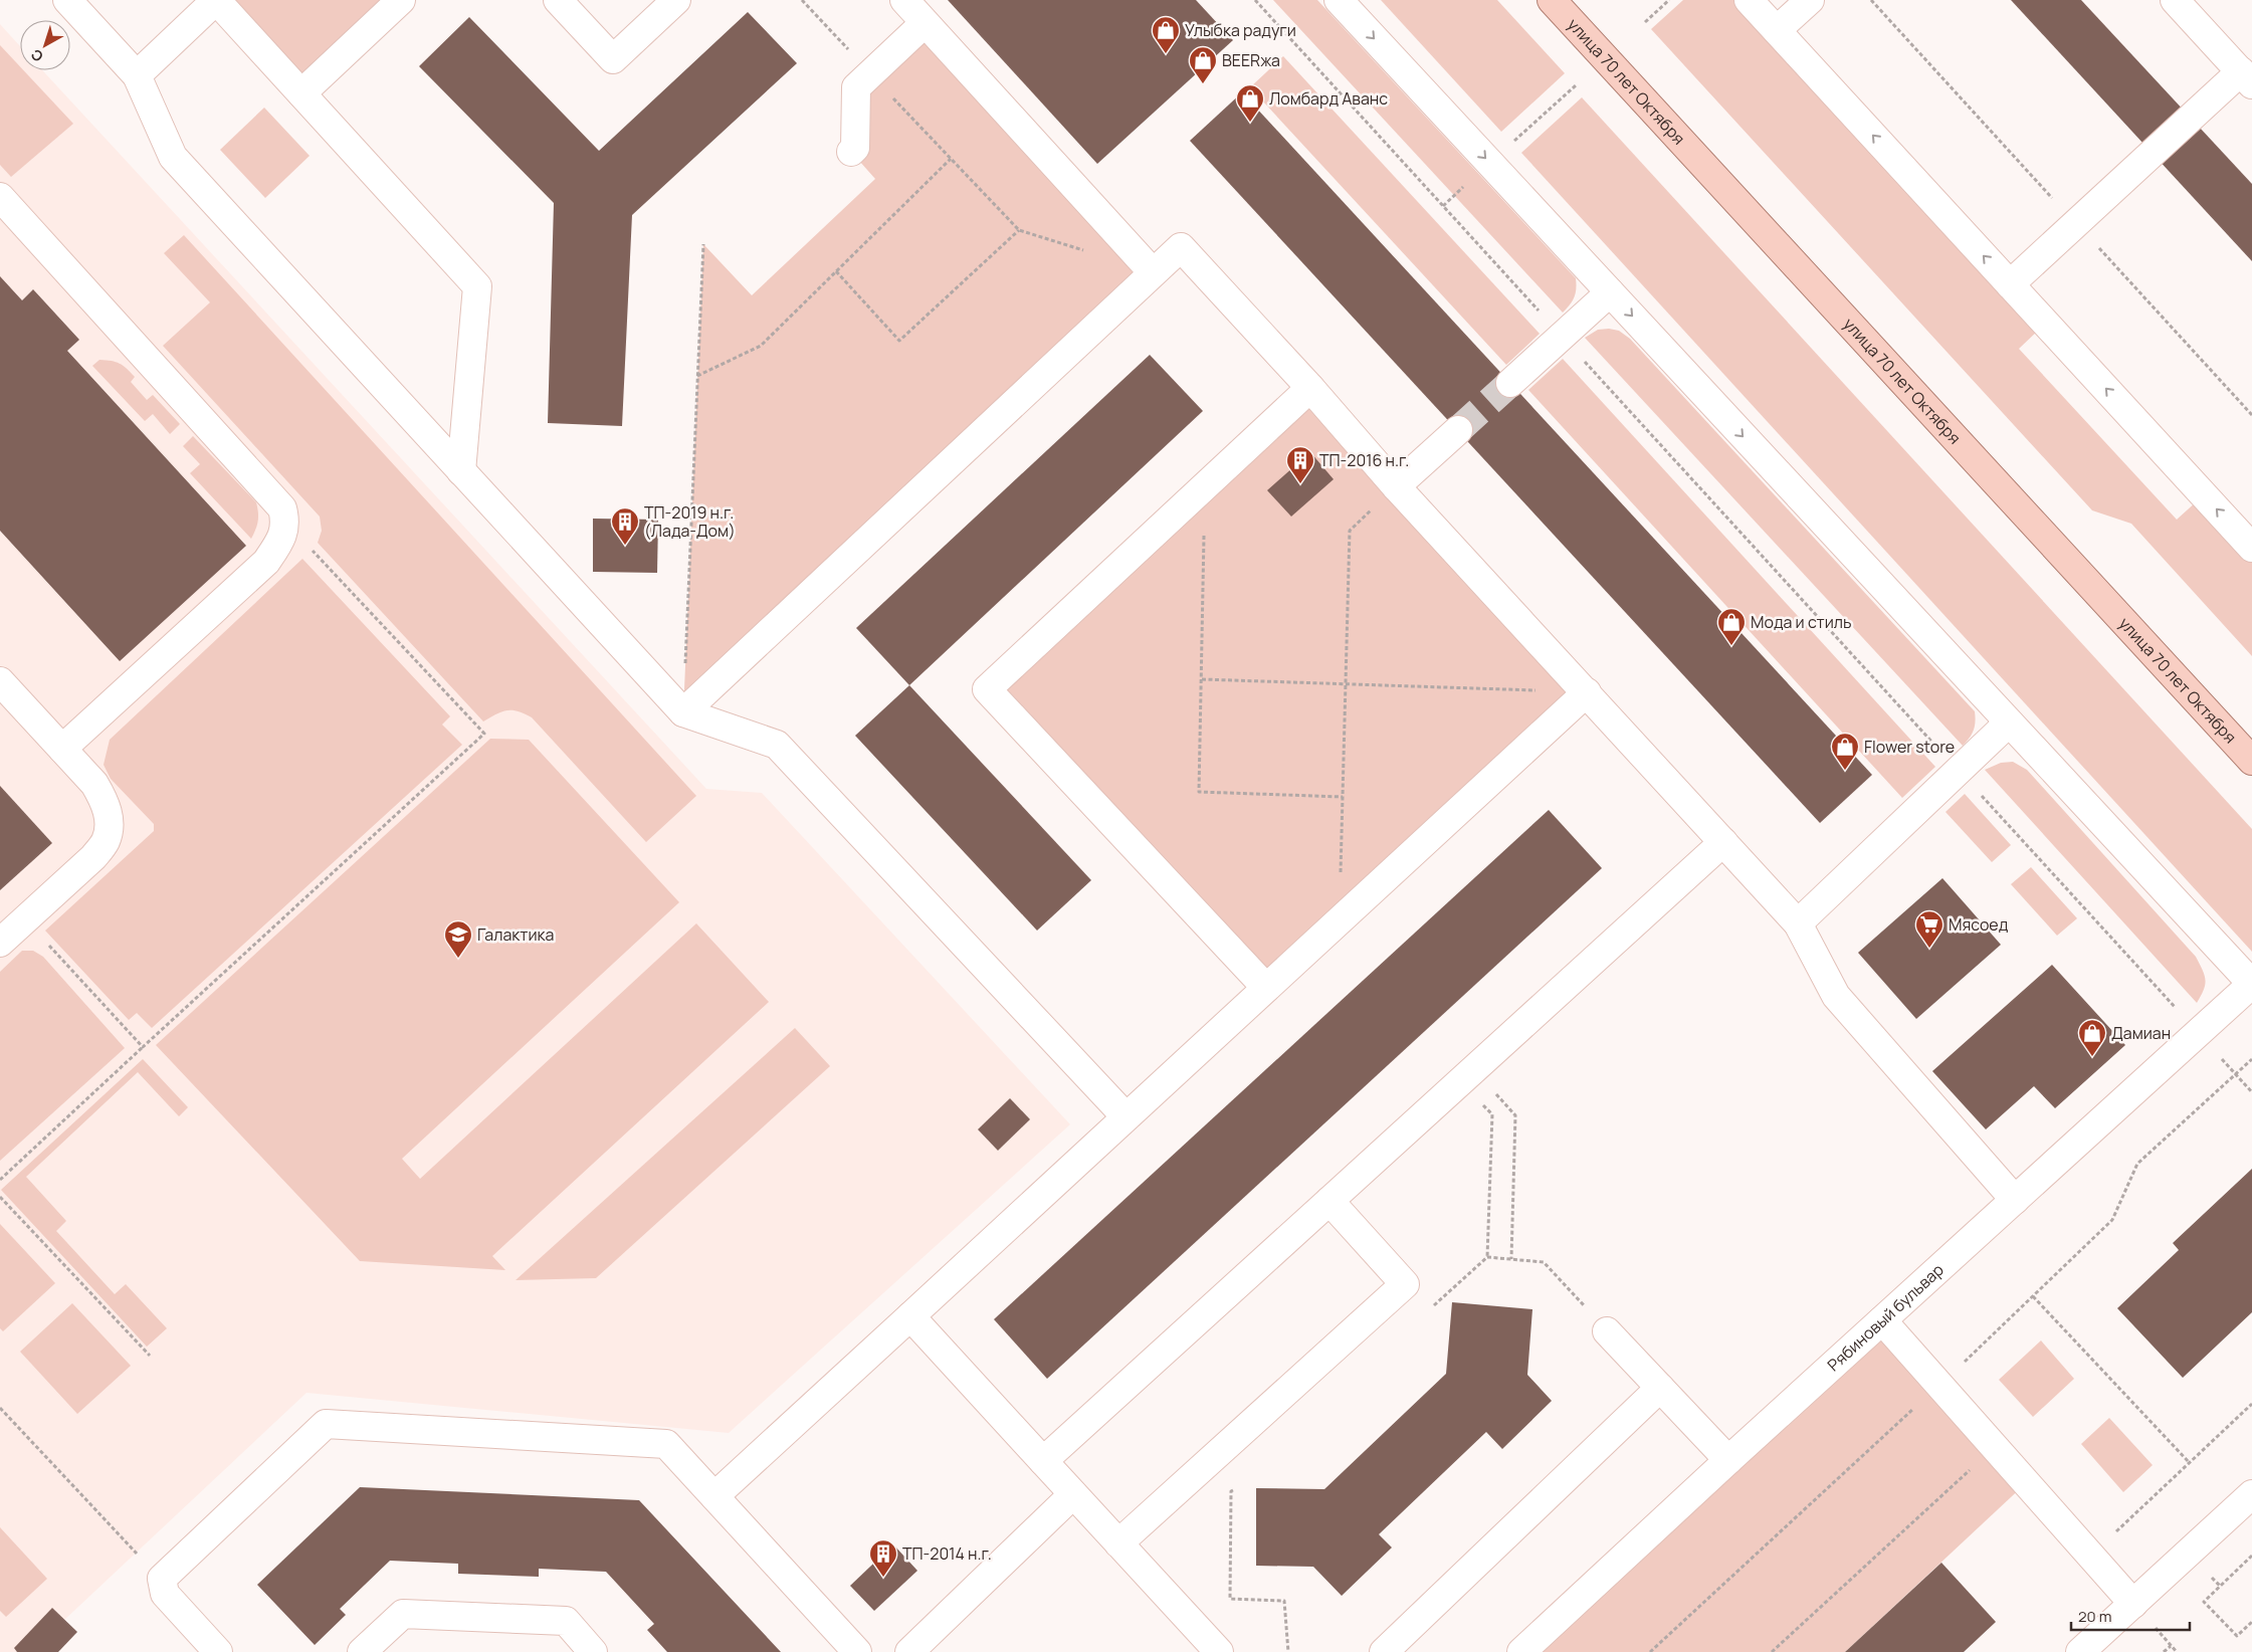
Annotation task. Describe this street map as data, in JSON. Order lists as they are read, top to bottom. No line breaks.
{"streets":{"main road":["улица 70 лет Октября"],"street":["Рябиновый бульвар"]},"places":{"shop":["Улыбка радуги","BEERжа","Ломбард Аванс","Мода и стиль","Flower store","Дамиан"],"building":["ТП-2016 н.г.","ТП-2019 н.г. (Лада-Дом)","ТП-2014 н.г."],"supermarket":["Мясоед"],"school or university":["Галактика"]},"scale_bar":"20 m","north":"bottom left"}
